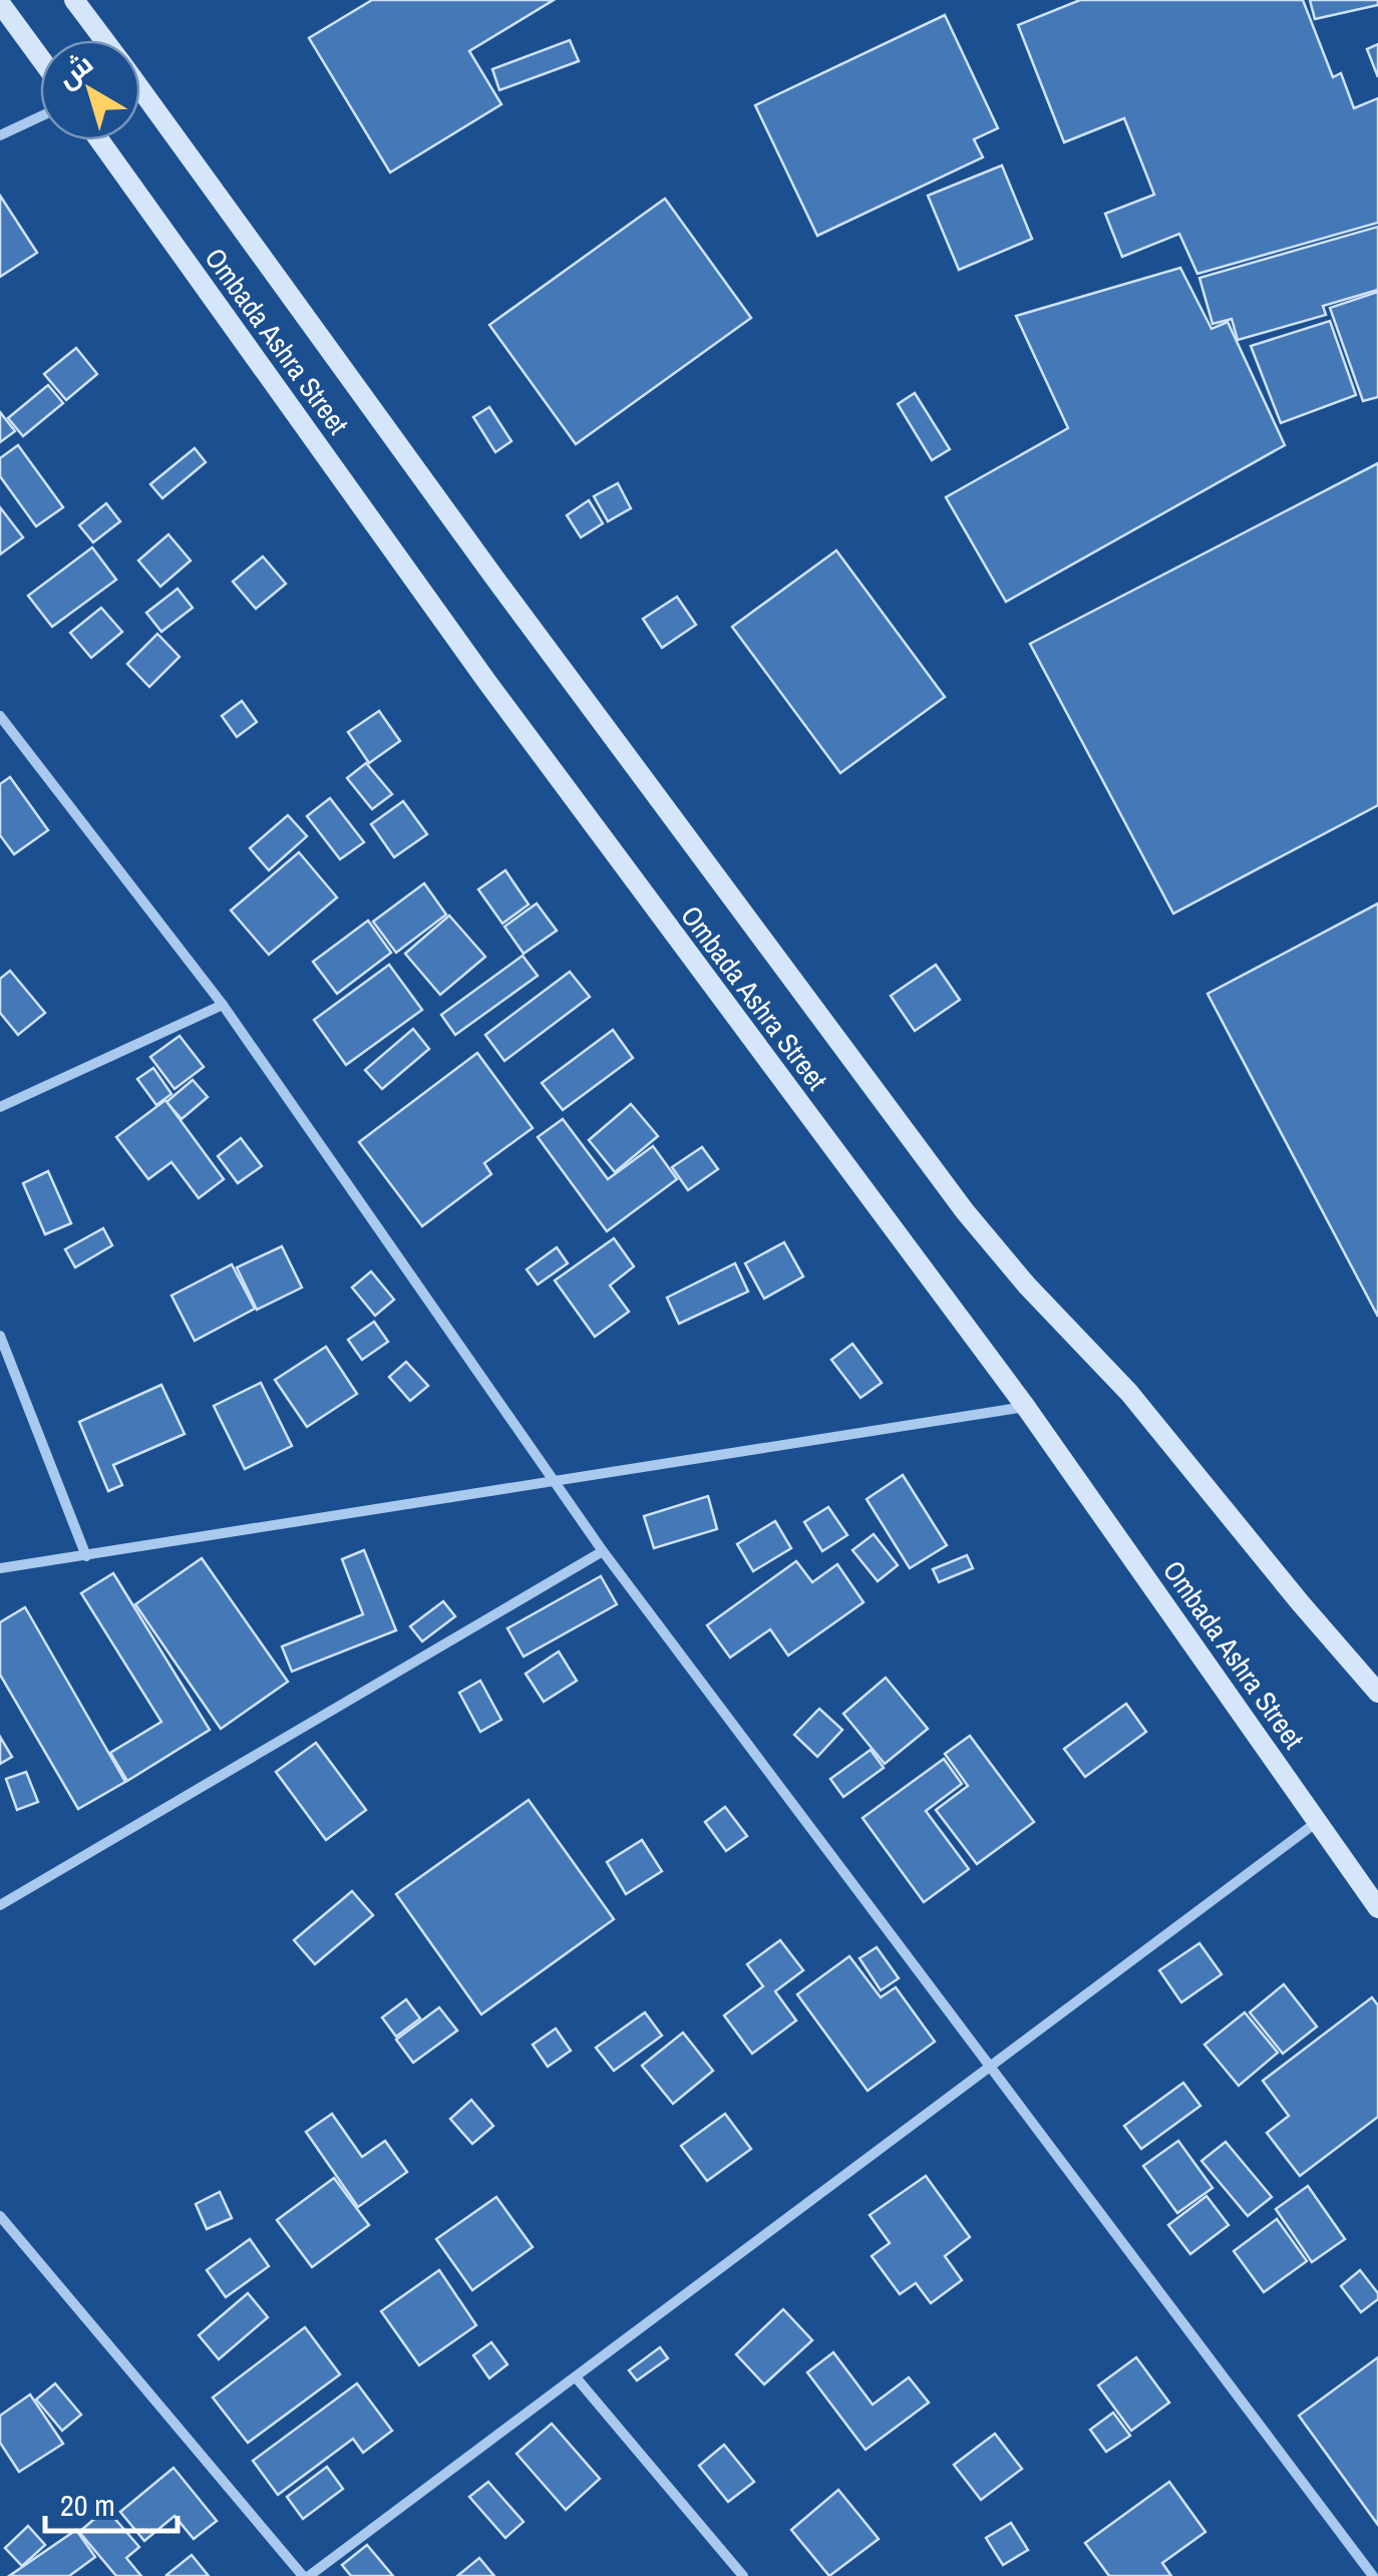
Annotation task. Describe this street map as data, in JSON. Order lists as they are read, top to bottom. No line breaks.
{"streets":{"main road":["Ombada Ashra Street"]},"scale_bar":"20 m","north":"top left"}
